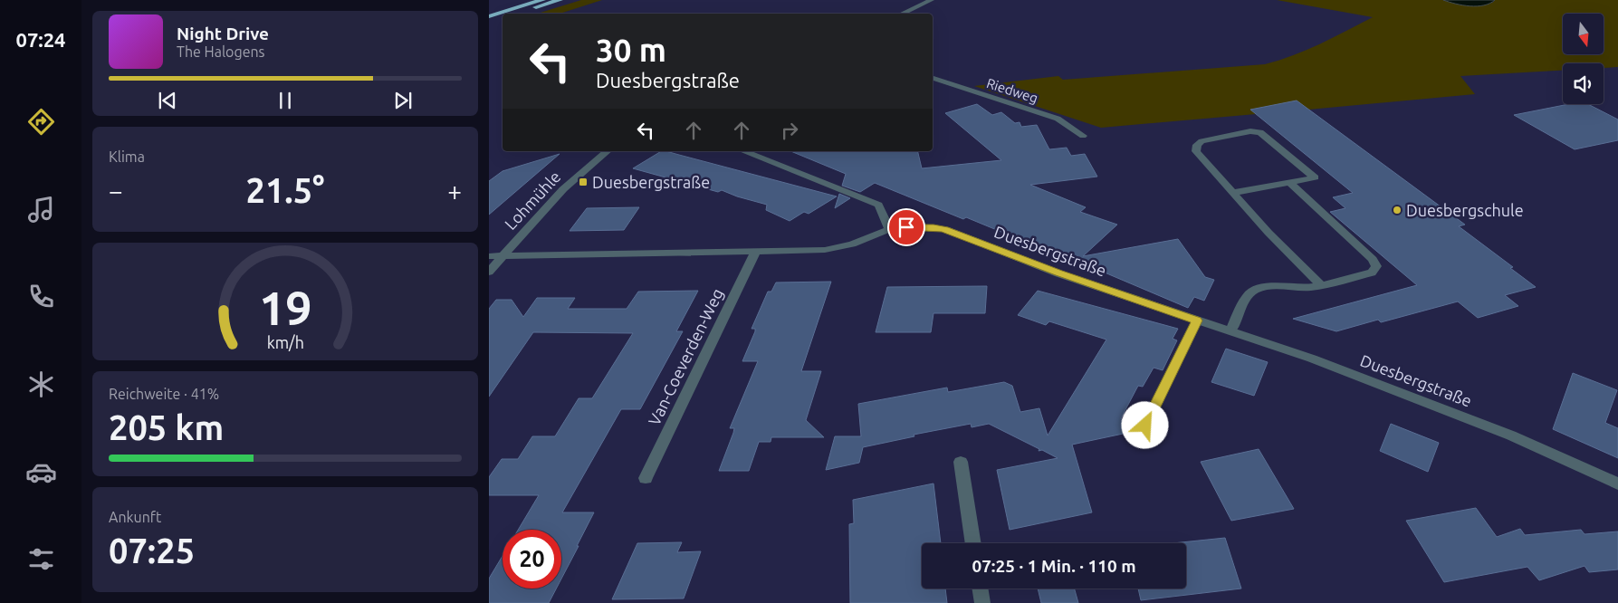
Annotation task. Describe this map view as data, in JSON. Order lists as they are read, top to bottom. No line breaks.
{"streets":{"street":["Riedweg","Lohmühle","Duesbergstraße","Van-Coeverden-Weg"]},"crossings":[["Lohmühle","Duesbergstraße"],["Duesbergstraße","Van-Coeverden-Weg"]],"places":{"transit":["Duesbergstraße"],"other":["Duesbergschule"]},"north":"bottom","page":{"tabs":"07:24","turn":["30 m","Duesbergstraße"],"song":["Night Drive","The Halogens"],"tile":["Klima",["Reichweite · 41%","205 km"],["Ankunft","07:25"]],"heat":["−","21.5°","+"],"limit":"20","trip":"07:25 · 1 Min. · 110 m","gauge":["19","km/h"]}}
